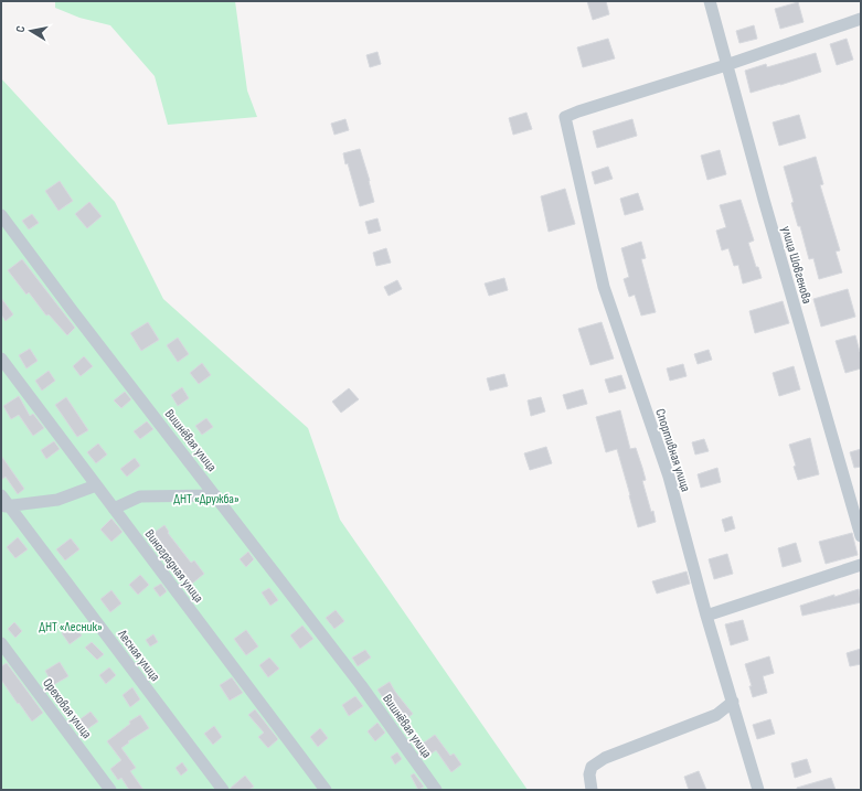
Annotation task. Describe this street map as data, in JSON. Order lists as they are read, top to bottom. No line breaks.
{"streets":{"street":["улица Шовгенова","Вишнёвая улица","Спортивная улица","Виноградная улица","Лесная улица","Ореховая улица"]},"crossings":[["улица Шовгенова","Спортивная улица"]],"parks":["ДНТ «Дружба»","ДНТ «Лесник»"],"north":"left"}
